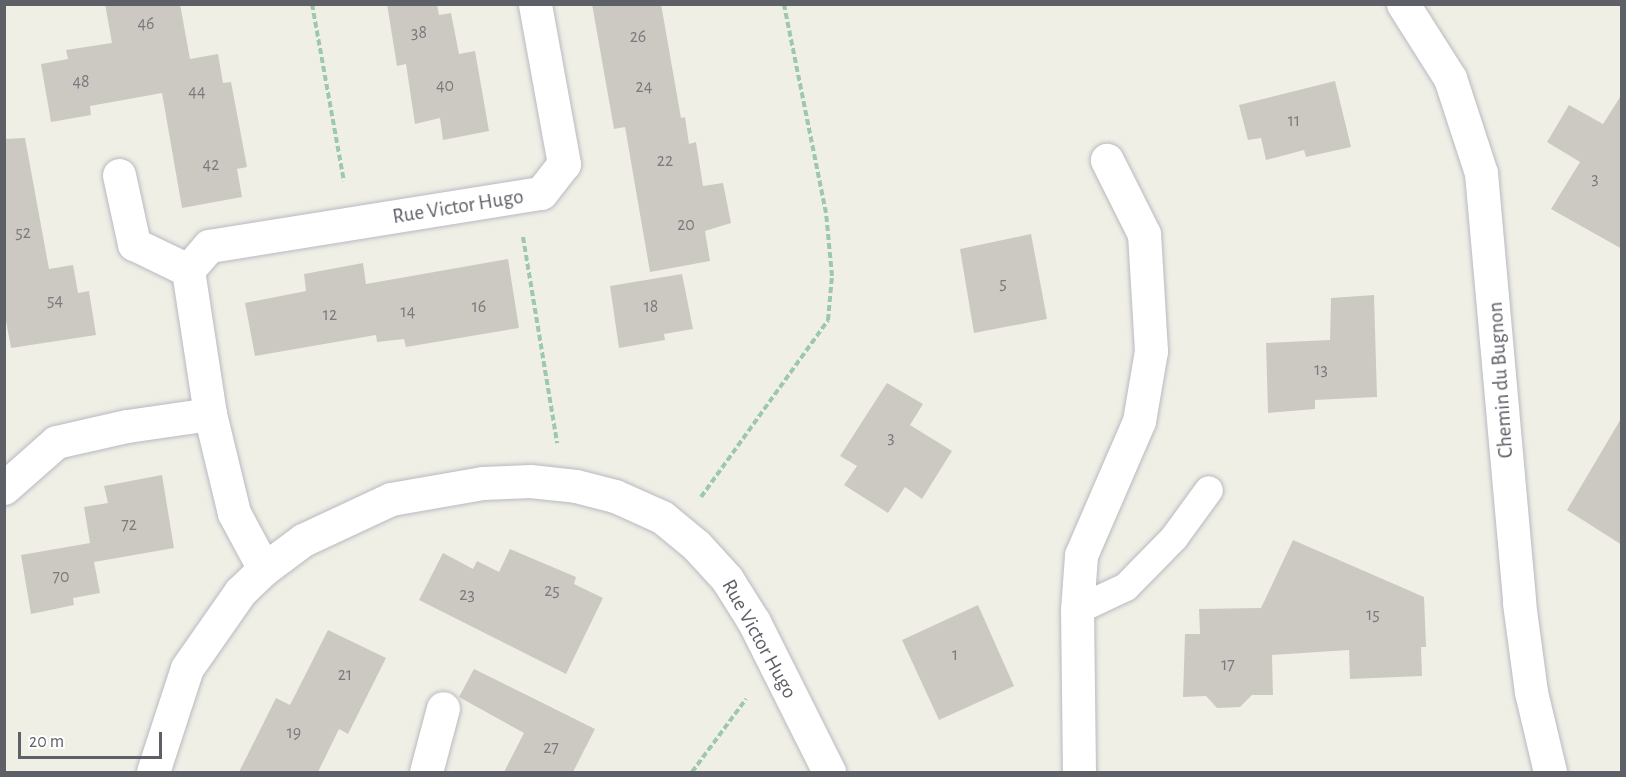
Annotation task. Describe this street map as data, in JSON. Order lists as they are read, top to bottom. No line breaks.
{"streets":{"street":["Rue Victor Hugo","Chemin du Bugnon"]},"house_numbers":["46","38","26","48","40","24","44","11","22","42","3","20","52","5","54","16","18","14","12","13","3","72","70","25","23","15","1","17","21","19","27"],"scale_bar":"20 m"}
